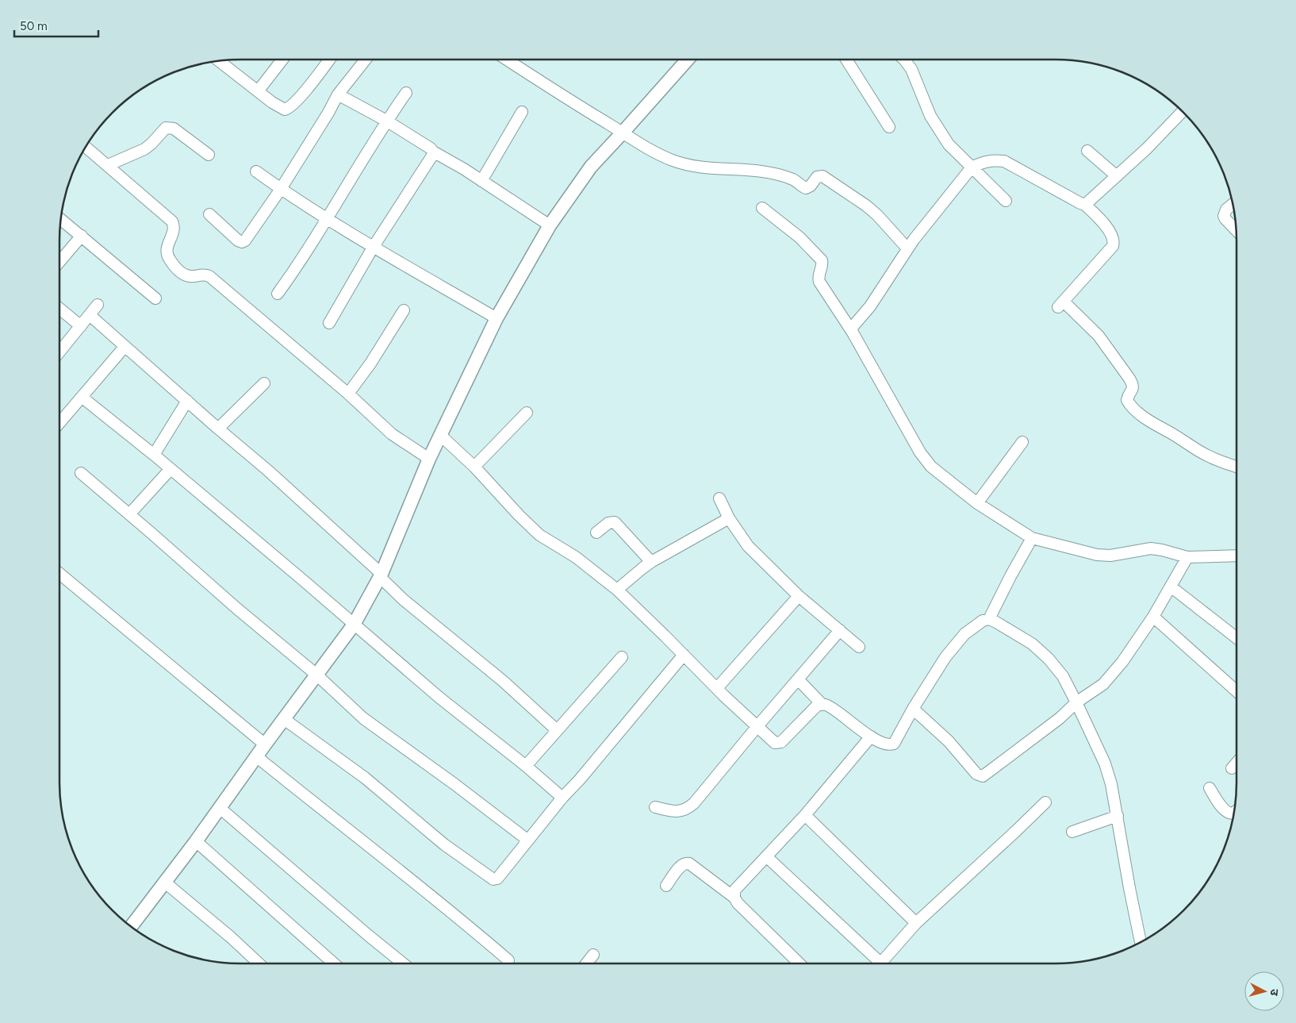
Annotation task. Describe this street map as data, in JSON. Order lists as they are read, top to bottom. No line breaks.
{"scale_bar":"50 m","north":"right"}
